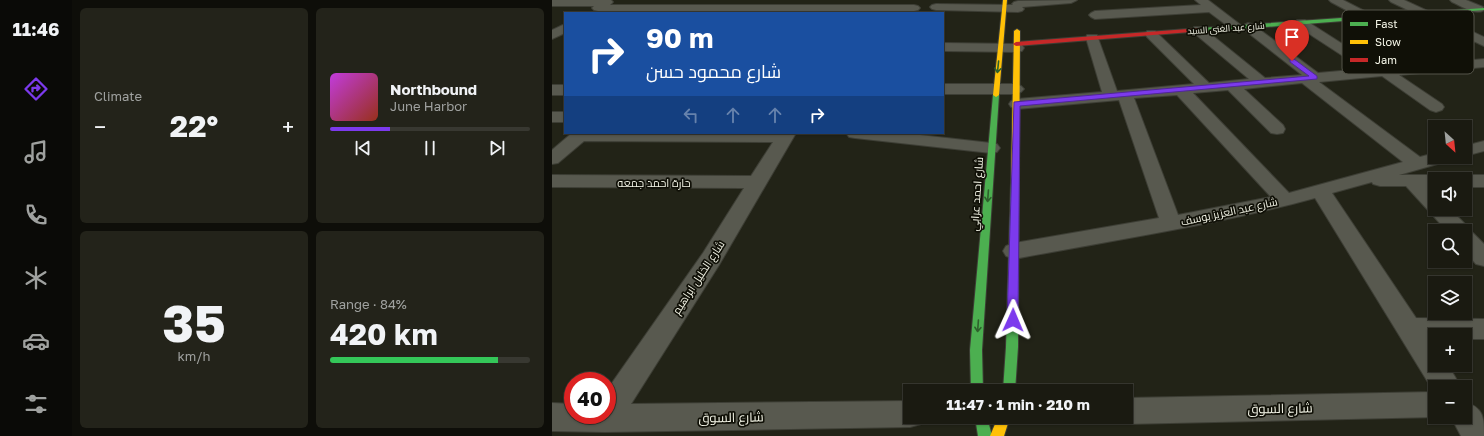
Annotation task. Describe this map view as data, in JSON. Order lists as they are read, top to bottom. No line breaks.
{"streets":{"street":["شارع عبد الغنى السيد","حارة احمد جمعه","شارع احمد عرابي","شارع عبد العزيز يوسف","شارع الخليل ابراهيم","شارع السوق"]},"crossings":[["حارة احمد جمعه","شارع الخليل ابراهيم"]],"legend":["Fast","Slow","Jam"],"north":"bottom right","page":{"tabs":"11:46","tile":["Climate",["35","km/h"],["Range · 84%","420 km"]],"turn":["90 m","شارع محمود حسن"],"song":["Northbound","June Harbor"],"heat":["−","22°","+"],"map_buttons":["+","−"],"limit":"40","trip":"11:47 · 1 min · 210 m"}}
